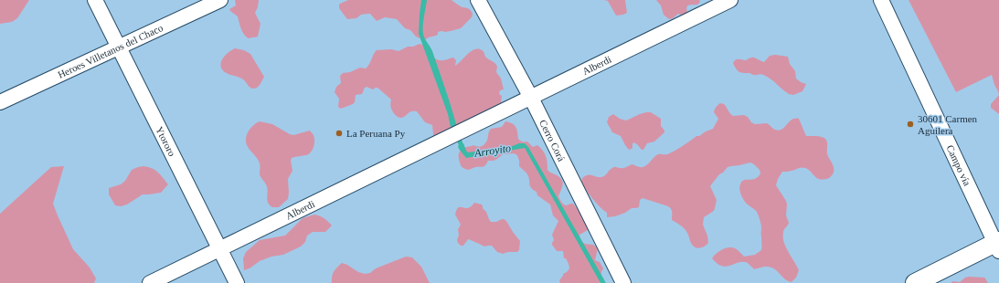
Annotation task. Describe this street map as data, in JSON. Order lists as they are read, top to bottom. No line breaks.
{"streets":{"street":["Heroes Villetanos del Chaco","Alberdi","Cerro Corá","Ytororo","Campo vía"]},"crossings":[["Heroes Villetanos del Chaco","Ytororo"],["Alberdi","Cerro Corá"],["Alberdi","Ytororo"]],"water":["Arroyito"],"places":["30601 Carmen Aguilera","La Peruana Py"]}
